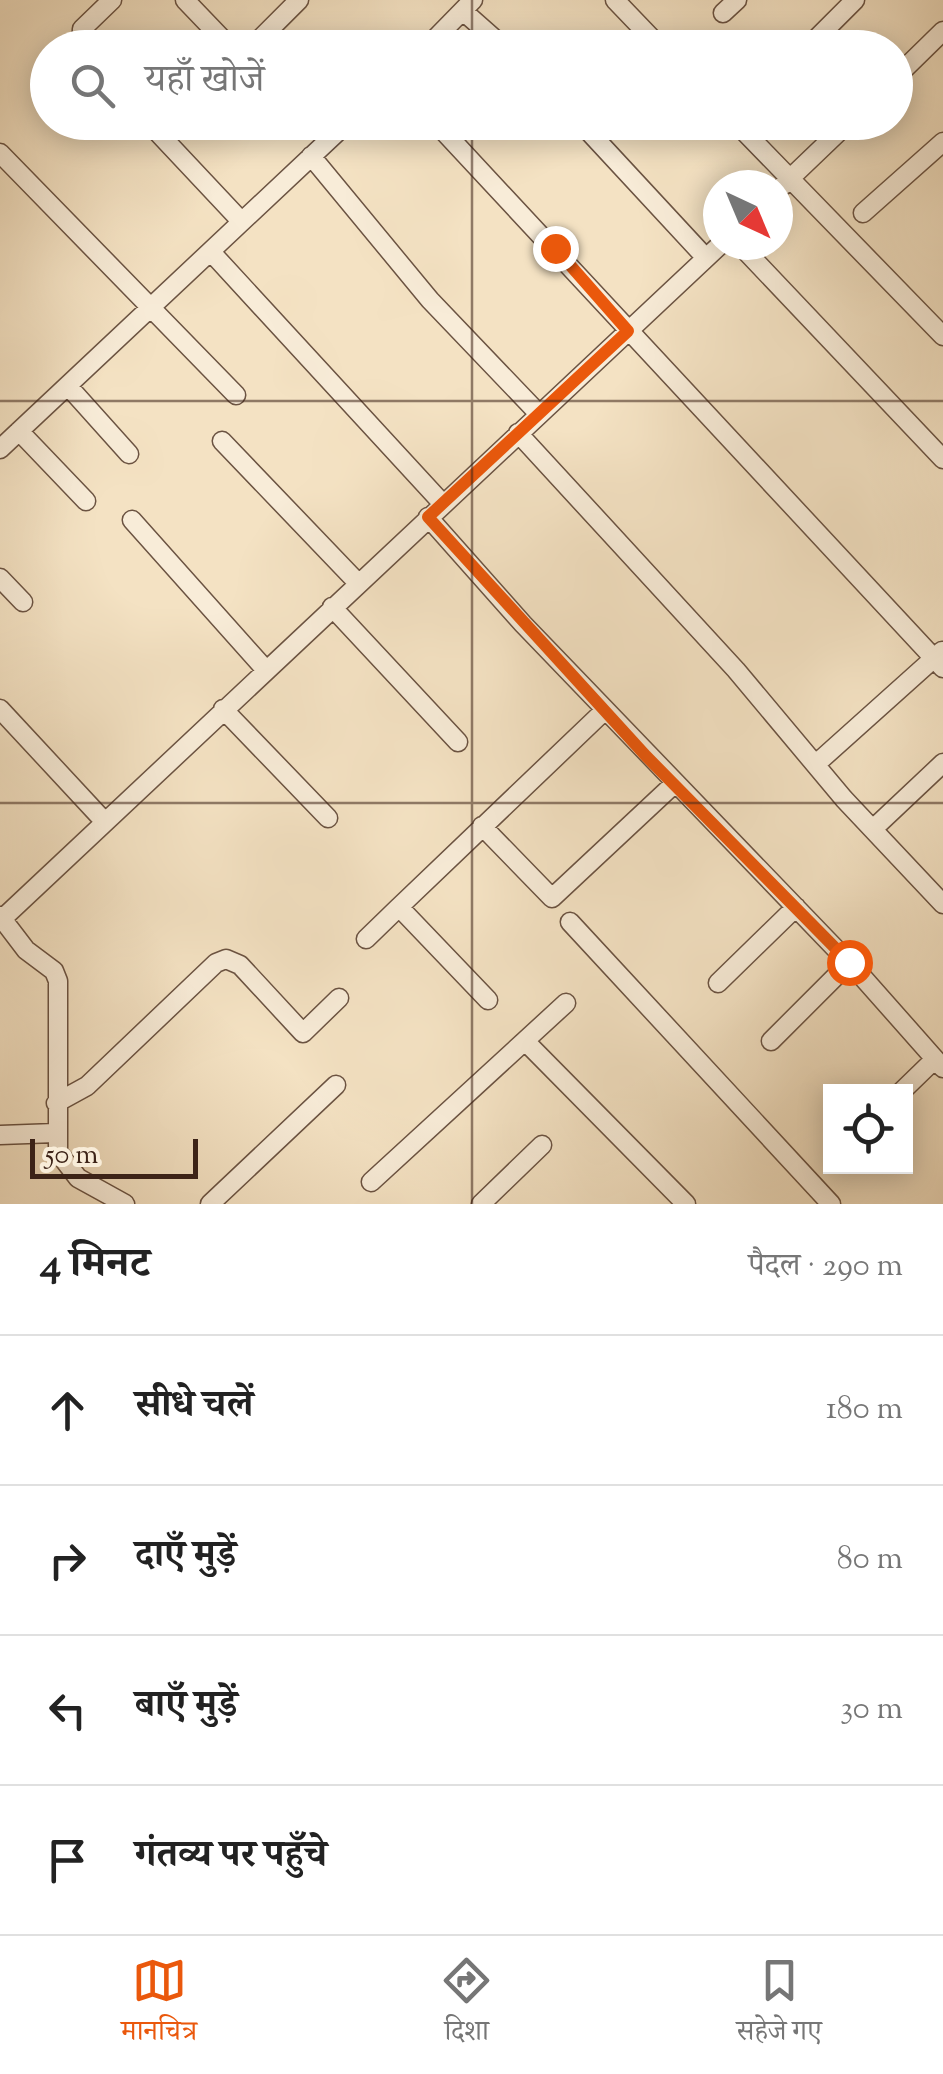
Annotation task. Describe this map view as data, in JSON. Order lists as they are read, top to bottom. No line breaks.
{"scale_bar":"50 m","north":"bottom right","page":{"search":"यहाँ खोजें","scale":"50 m","heading":["4 मिनट","पैदल · 290 m"],"list":[["सीधे चलें","180 m"],["दाएँ मुड़ें","80 m"],["बाएँ मुड़ें","30 m"],"गंतव्य पर पहुँचे"],"nav":["मानचित्र","दिशा","सहेजे गए"]}}
